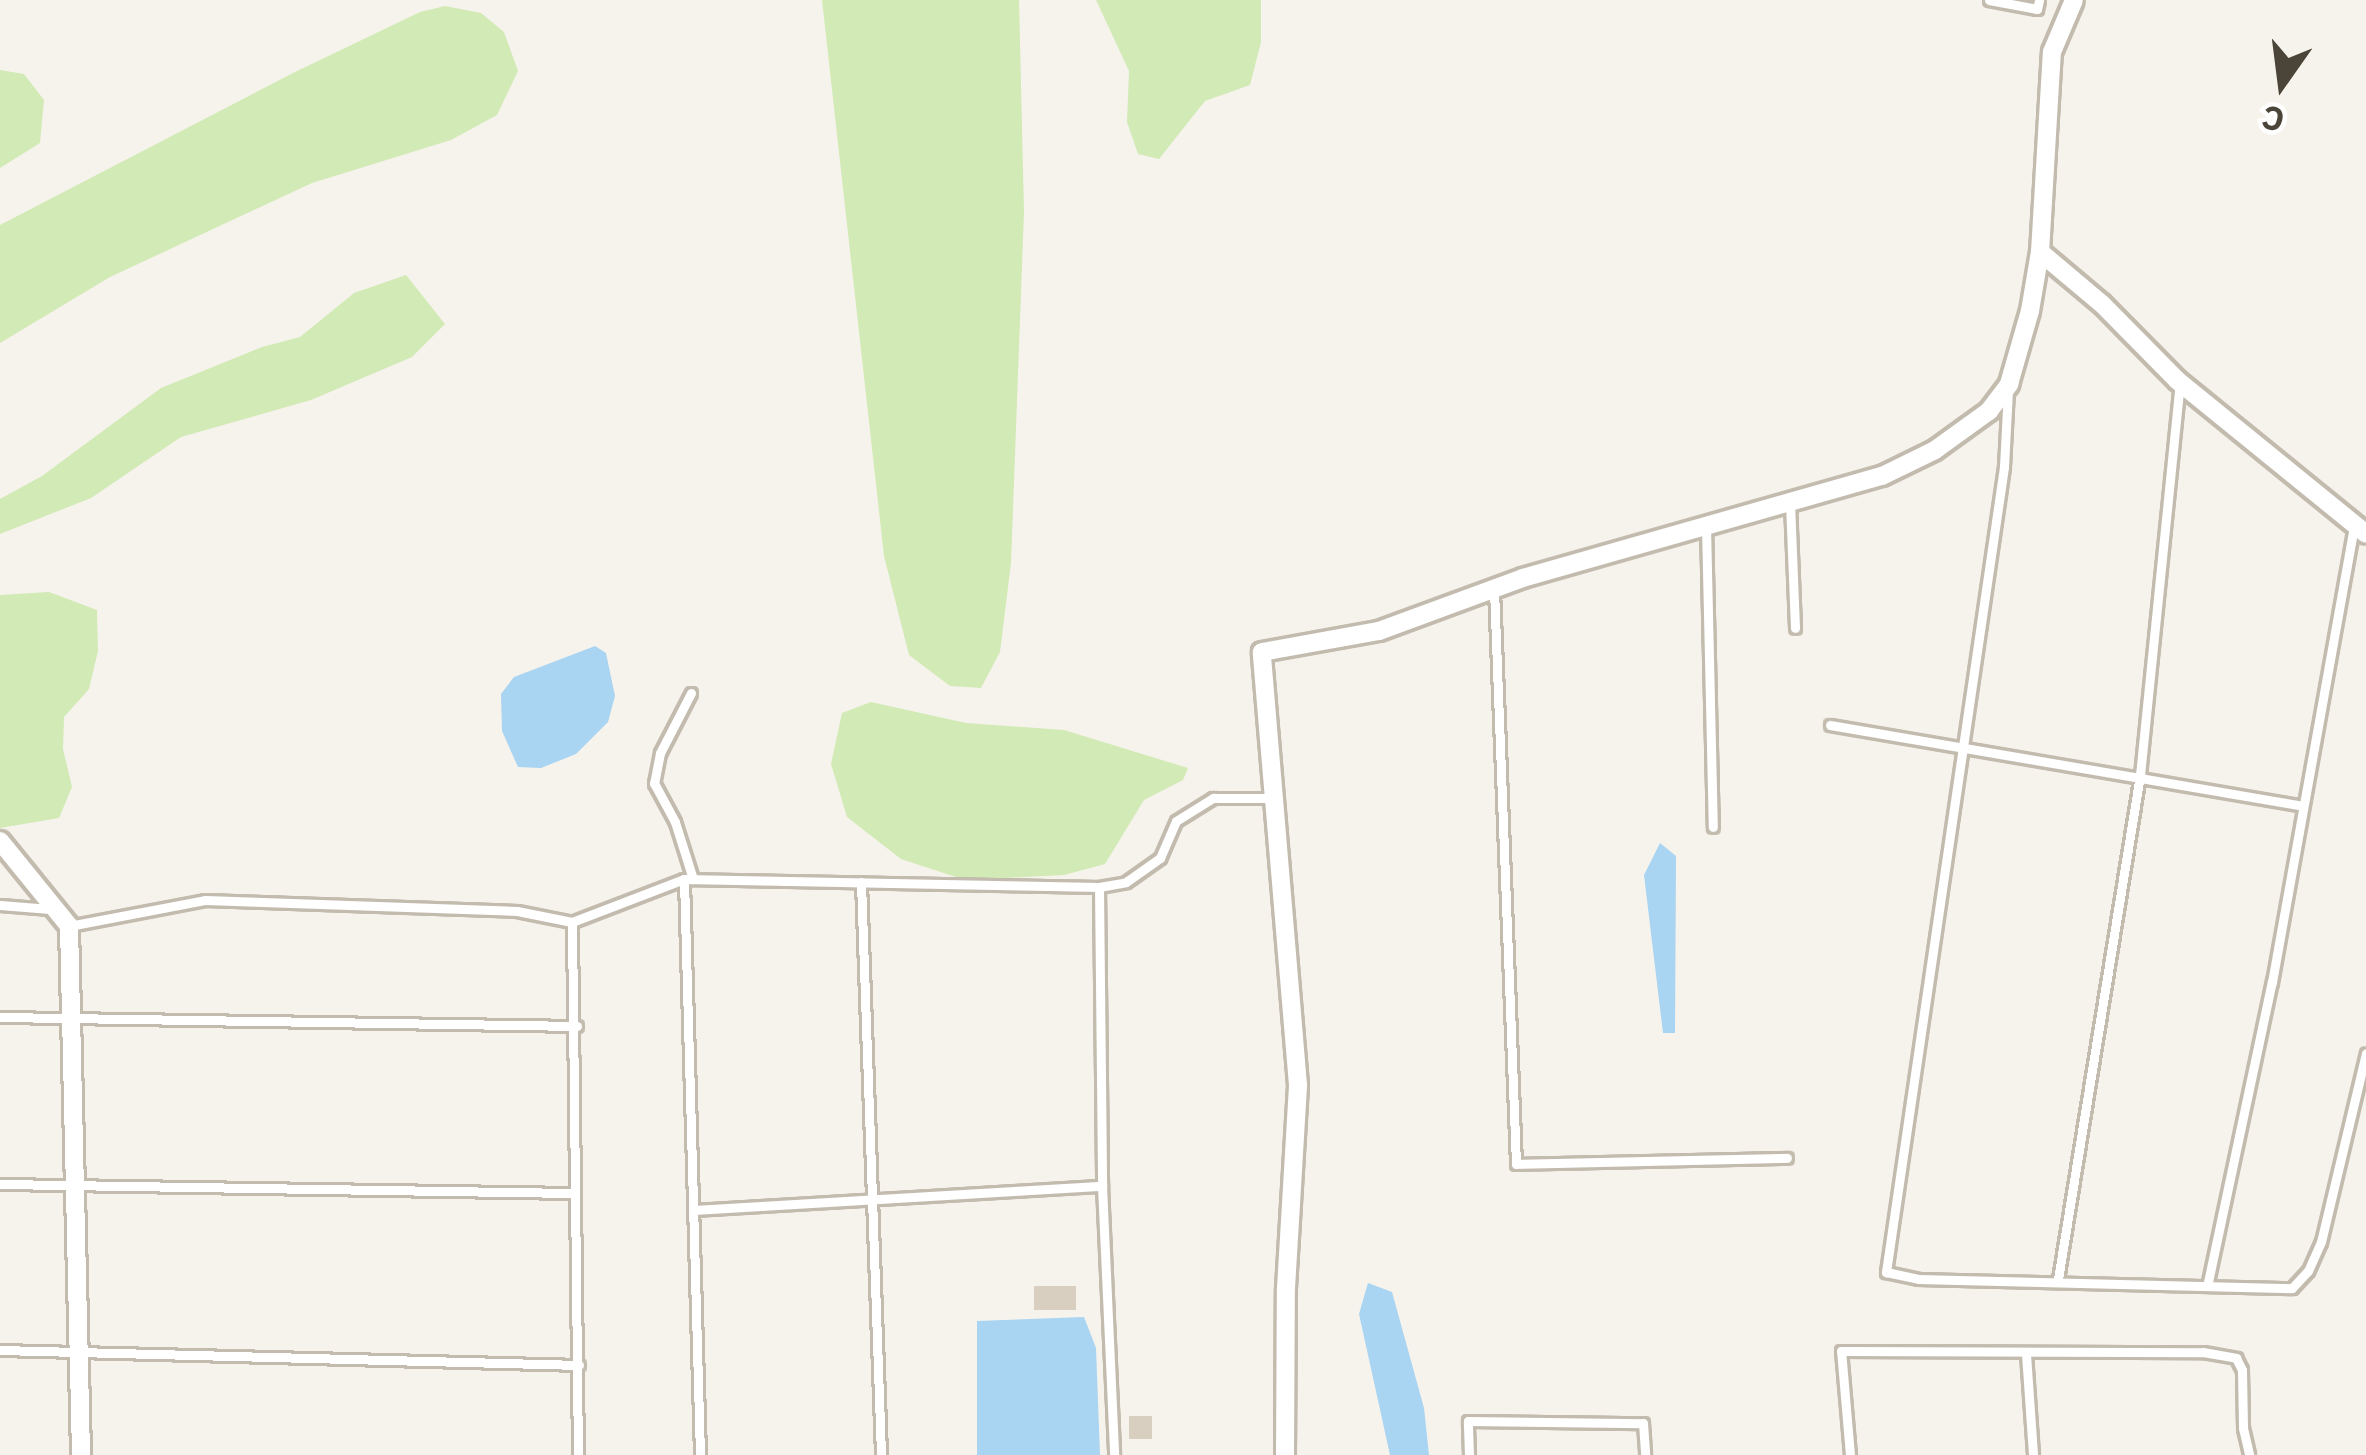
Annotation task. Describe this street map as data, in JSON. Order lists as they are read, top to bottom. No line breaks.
{"north":"bottom"}
